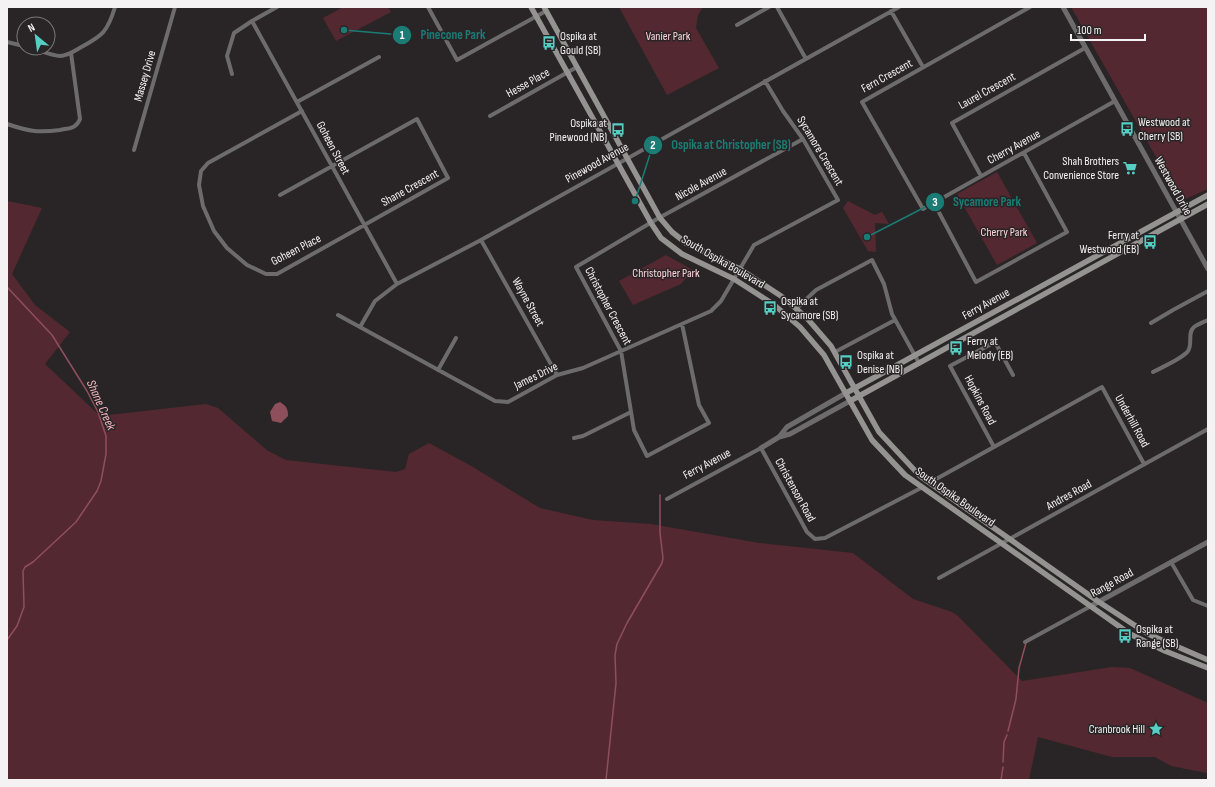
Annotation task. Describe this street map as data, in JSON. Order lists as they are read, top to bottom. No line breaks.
{"streets":{"main road":["South Ospika Boulevard","Ferry Avenue"],"street":["Massey Drive","Fern Crescent","Hesse Place","Laurel Crescent","Cherry Avenue","Goheen Street","Sycamore Crescent","Pinewood Avenue","Nicole Avenue","Westwood Drive","Shane Crescent","Goheen Place","Wayne Street","Christopher Crescent","James Drive","Hopkins Road","Underhill Road","Christenson Road","Andres Road","Range Road"]},"crossings":[["Fern Crescent","Cherry Avenue"],["Hesse Place","South Ospika Boulevard"],["Laurel Crescent","Cherry Avenue"],["Laurel Crescent","Westwood Drive"],["Cherry Avenue","Westwood Drive"],["Goheen Street","Pinewood Avenue"],["Goheen Street","Shane Crescent"],["Goheen Street","Goheen Place"],["Sycamore Crescent","Pinewood Avenue"],["Sycamore Crescent","Nicole Avenue"],["Sycamore Crescent","South Ospika Boulevard"],["Sycamore Crescent","James Drive"],["Pinewood Avenue","South Ospika Boulevard"],["Pinewood Avenue","Wayne Street"],["Pinewood Avenue","James Drive"],["Nicole Avenue","South Ospika Boulevard"],["Nicole Avenue","Christopher Crescent"],["Westwood Drive","Ferry Avenue"],["Shane Crescent","Goheen Place"],["South Ospika Boulevard","Ferry Avenue"],["South Ospika Boulevard","Christopher Crescent"],["South Ospika Boulevard","James Drive"],["South Ospika Boulevard","Christenson Road"],["South Ospika Boulevard","Andres Road"],["South Ospika Boulevard","Range Road"],["Wayne Street","James Drive"],["Ferry Avenue","Christenson Road"],["Christopher Crescent","James Drive"],["Hopkins Road","Underhill Road"],["Underhill Road","Andres Road"]],"water":["Shane Creek"],"parks":["Vanier Park","Cherry Park","Christopher Park"],"places":{"other":["Pinecone Park","Ospika at Christopher (SB)","Sycamore Park"],"bus stop":["Ospika at Gould (SB)","Westwood at Cherry (SB)","Ospika at Pinewood (NB)","Ferry at Westwood (EB)","Ospika at Sycamore (SB)","Ferry at Melody (EB)","Ospika at Denise (NB)","Ospika at Range (SB)"],"supermarket":["Shah Brothers Convenience Store"],"place":["Cranbrook Hill"]},"scale_bar":"100 m","north":"top left"}
